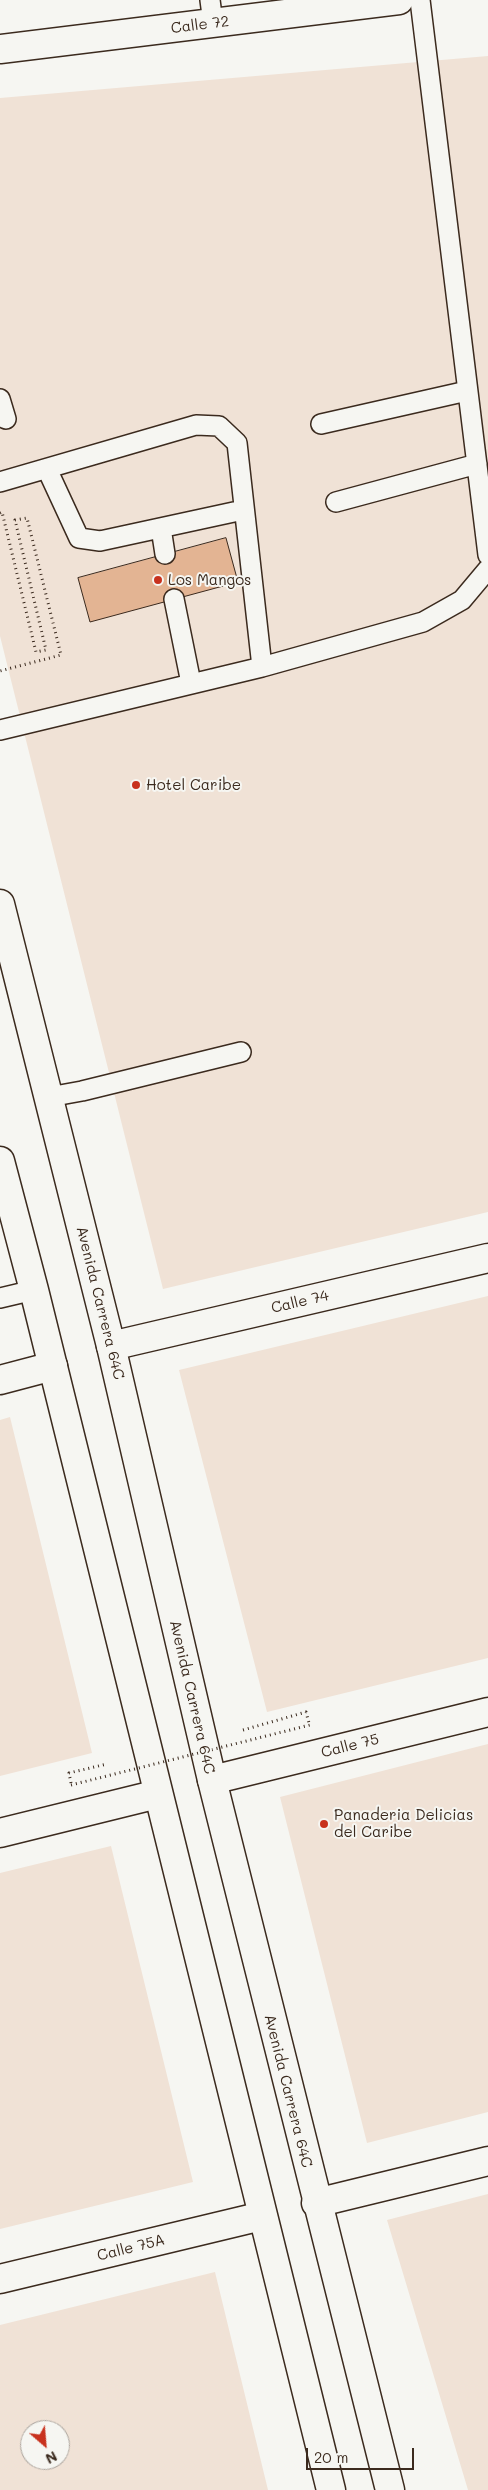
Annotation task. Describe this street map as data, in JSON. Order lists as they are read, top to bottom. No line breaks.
{"streets":{"main road":["Calle 72","Calle 74","Avenida Carrera 64C","Calle 75","Calle 75A"]},"crossings":[["Calle 74","Avenida Carrera 64C"],["Avenida Carrera 64C","Calle 75"]],"places":["Los Mangos","Hotel Caribe","Panaderia Delicias del Caribe"],"scale_bar":"20 m","north":"bottom right"}
